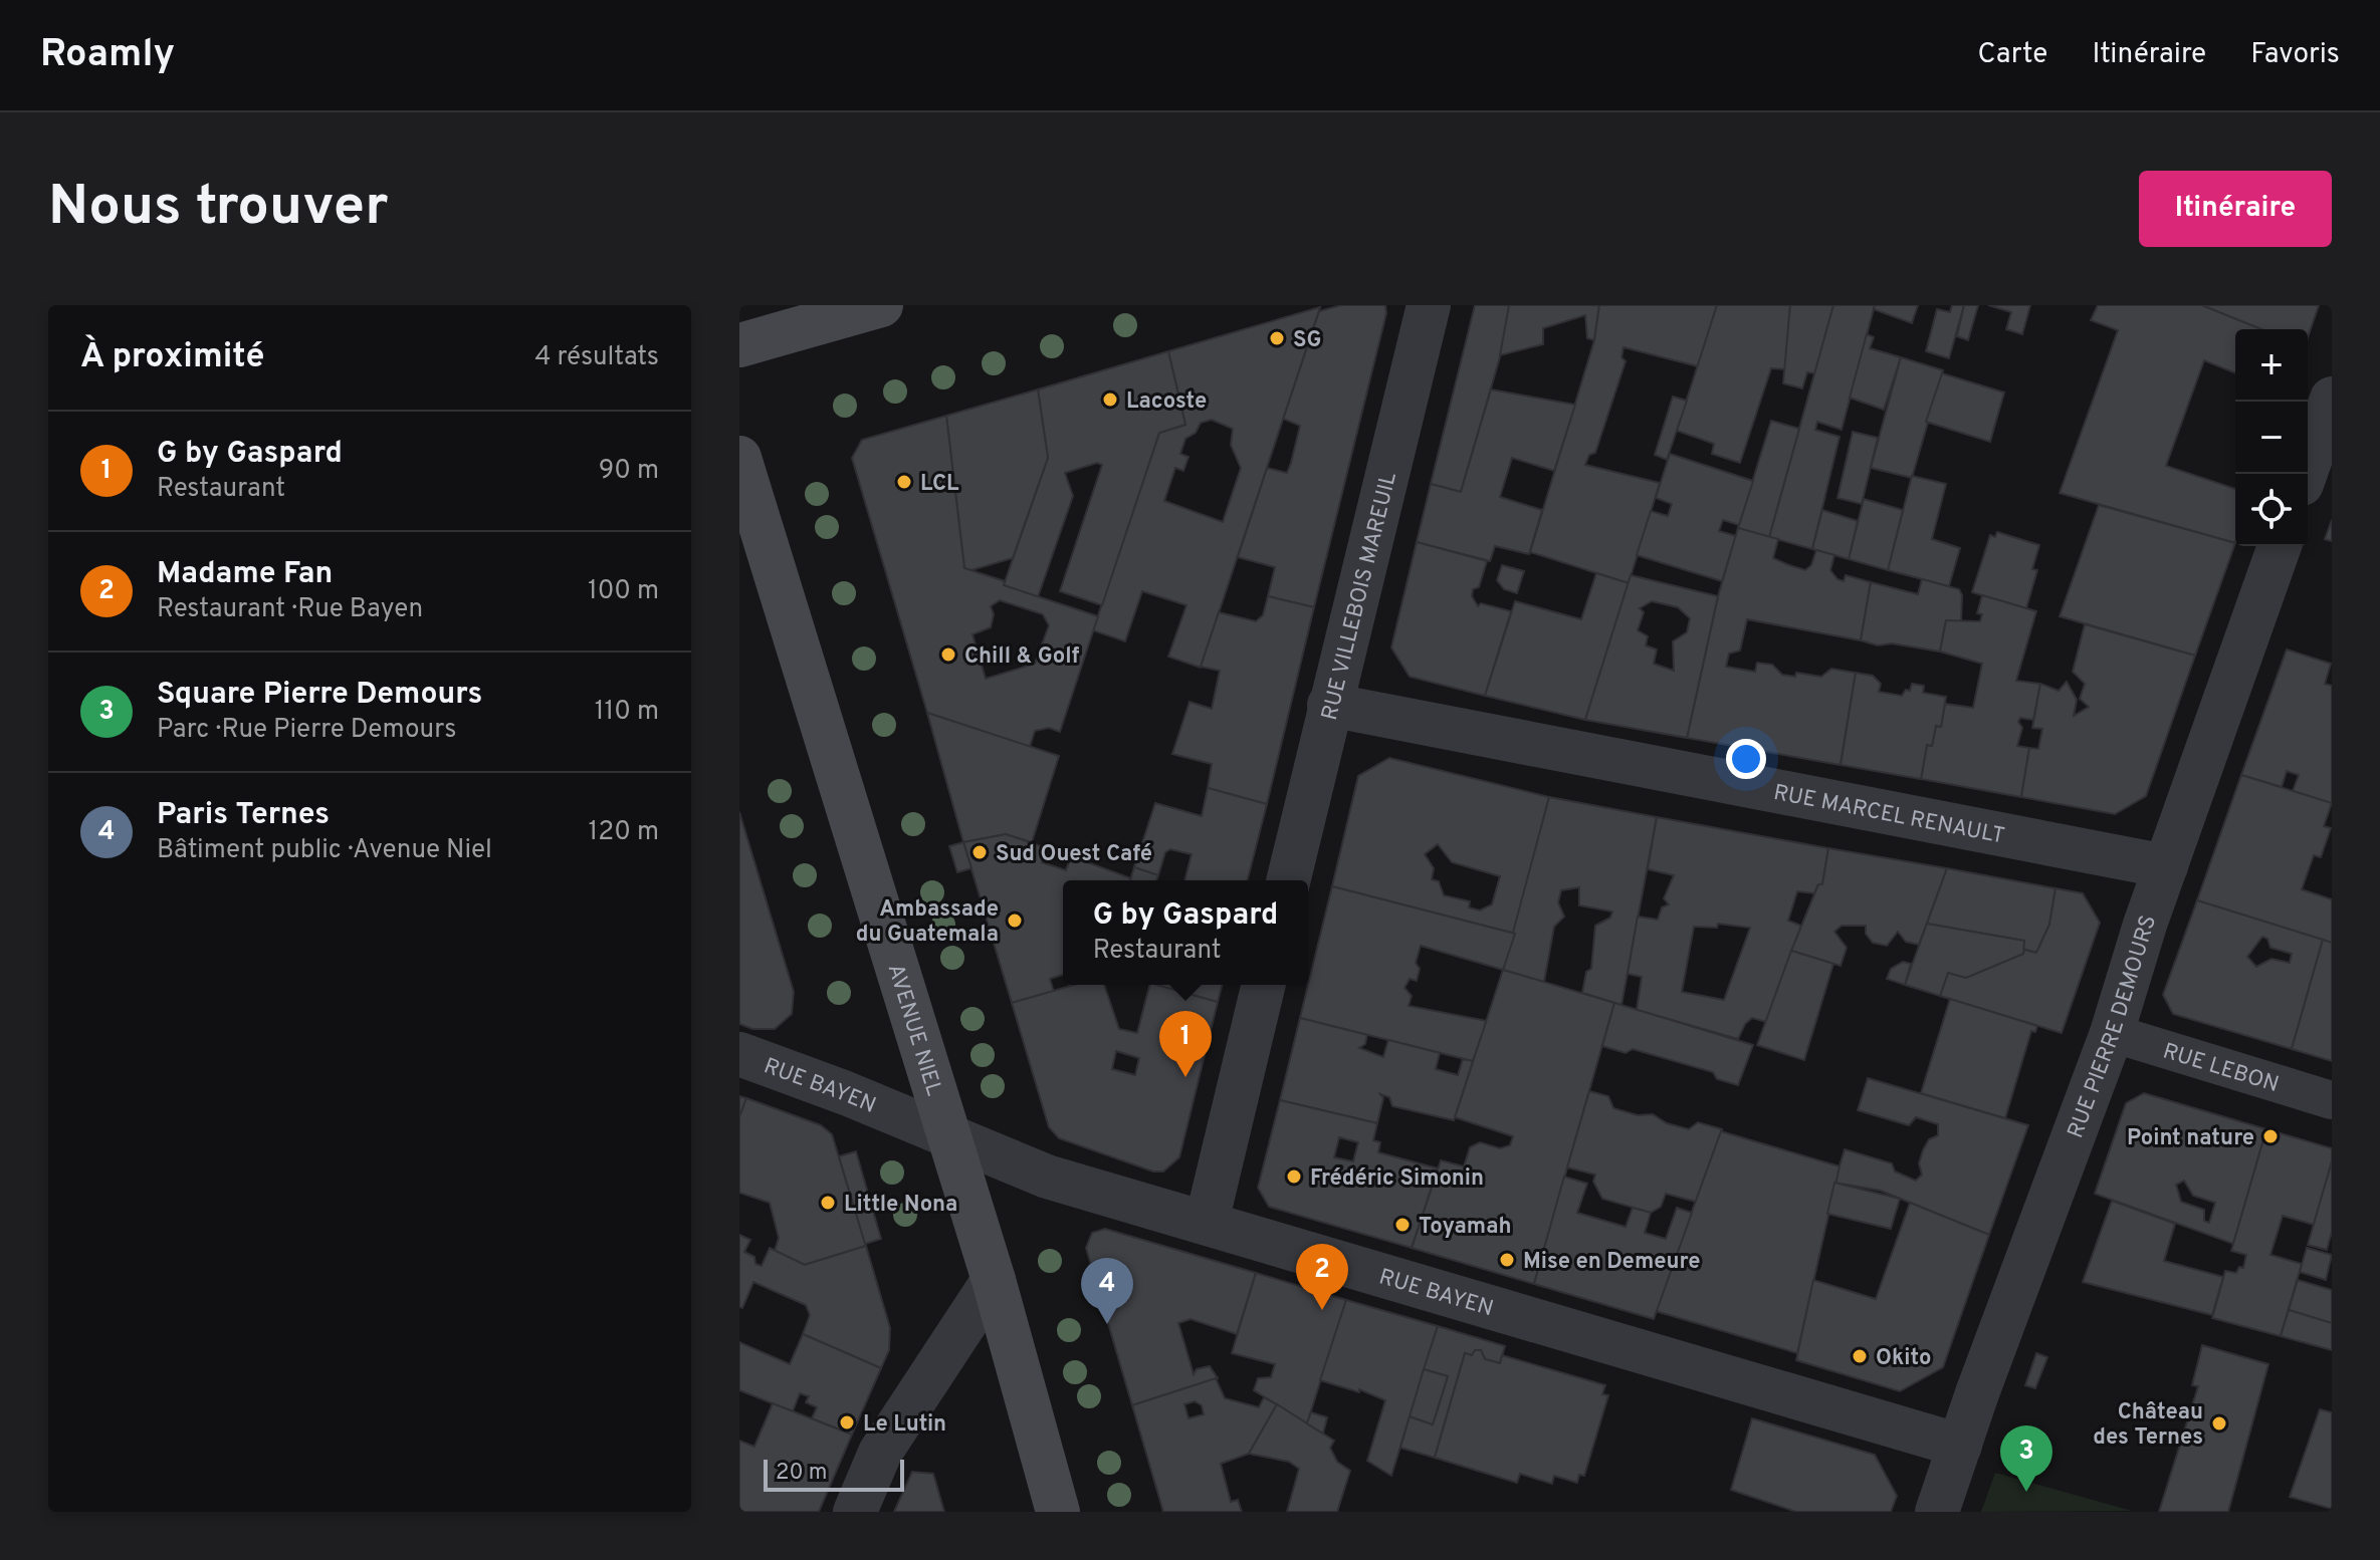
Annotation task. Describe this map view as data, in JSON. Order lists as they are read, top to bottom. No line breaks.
{"streets":{"main road":["AVENUE NIEL"],"street":["RUE VILLEBOIS MAREUIL","RUE MARCEL RENAULT","RUE PIERRE DEMOURS","RUE LEBON","RUE BAYEN"]},"crossings":[["RUE VILLEBOIS MAREUIL","RUE MARCEL RENAULT"],["RUE MARCEL RENAULT","RUE PIERRE DEMOURS"],["RUE PIERRE DEMOURS","RUE LEBON"],["RUE PIERRE DEMOURS","RUE BAYEN"],["AVENUE NIEL","RUE BAYEN"]],"places":["SG","Lacoste","LCL","Chill & Golf","Sud Ouest Café","Ambassade du Guatemala","Point nature","Frédéric Simonin","Little Nona","Toyamah","Mise en Demeure","Okito","Le Lutin","Château des Ternes"],"scale_bar":"20 m","page":{"header":"Roamly","nav":["Carte","Itinéraire","Favoris"],"buttons":"Itinéraire","title":"Nous trouver","heading":["À proximité","4 résultats"],"map_buttons":["+","−"],"list":[{"mark":"1","name":"G by Gaspard","note":"Restaurant","value":"90 m"},{"mark":"2","name":"Madame Fan","note":"Restaurant · Rue Bayen","value":"100 m"},{"mark":"3","name":"Square Pierre Demours","note":"Parc · Rue Pierre Demours","value":"110 m"},{"mark":"4","name":"Paris Ternes","note":"Bâtiment public · Avenue Niel","value":"120 m"}],"popup":["G by Gaspard","Restaurant"],"pins":["1","2","4","3"],"scale":"20 m"}}
